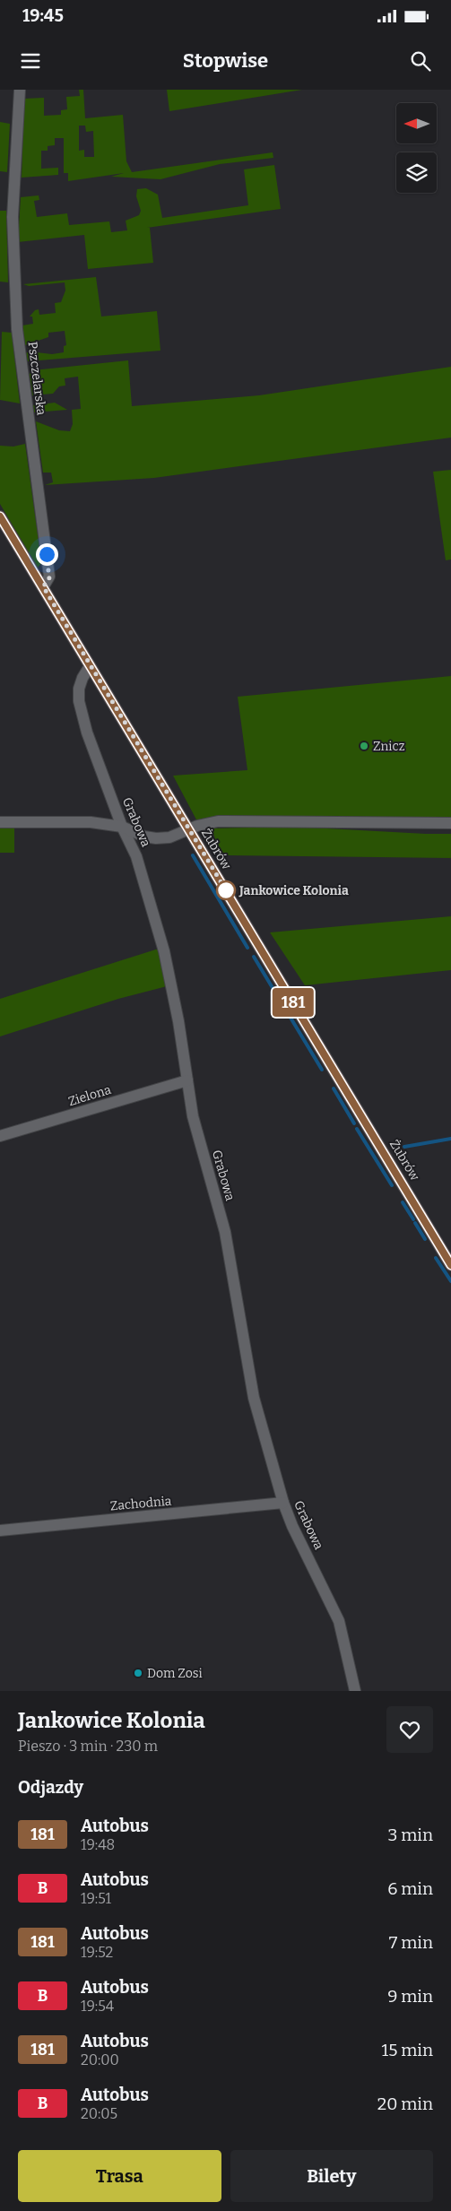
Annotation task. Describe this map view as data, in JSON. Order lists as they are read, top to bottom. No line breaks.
{"streets":{"main road":["Żubrów"],"street":["Pszczelarska","Grabowa","Zielona","Zachodnia"]},"crossings":[["Pszczelarska","Żubrów"],["Grabowa","Żubrów"],["Grabowa","Zielona"],["Grabowa","Zachodnia"]],"places":["Znicz","Jankowice Kolonia","Dom Zosi"],"lines":["bus line 181"],"north":"left","page":{"status":"19:45","header":"Stopwise","on_map":"181","heading":[["Jankowice Kolonia","Pieszo · 3 min · 230 m"],"Odjazdy"],"list":[{"mark":"181","name":"Autobus","note":"19:48","value":"3 min"},{"mark":"B","name":"Autobus","note":"19:51","value":"6 min"},{"mark":"181","name":"Autobus","note":"19:52","value":"7 min"},{"mark":"B","name":"Autobus","note":"19:54","value":"9 min"},{"mark":"181","name":"Autobus","note":"20:00","value":"15 min"},{"mark":"B","name":"Autobus","note":"20:05","value":"20 min"}],"buttons":["Trasa","Bilety"]}}
